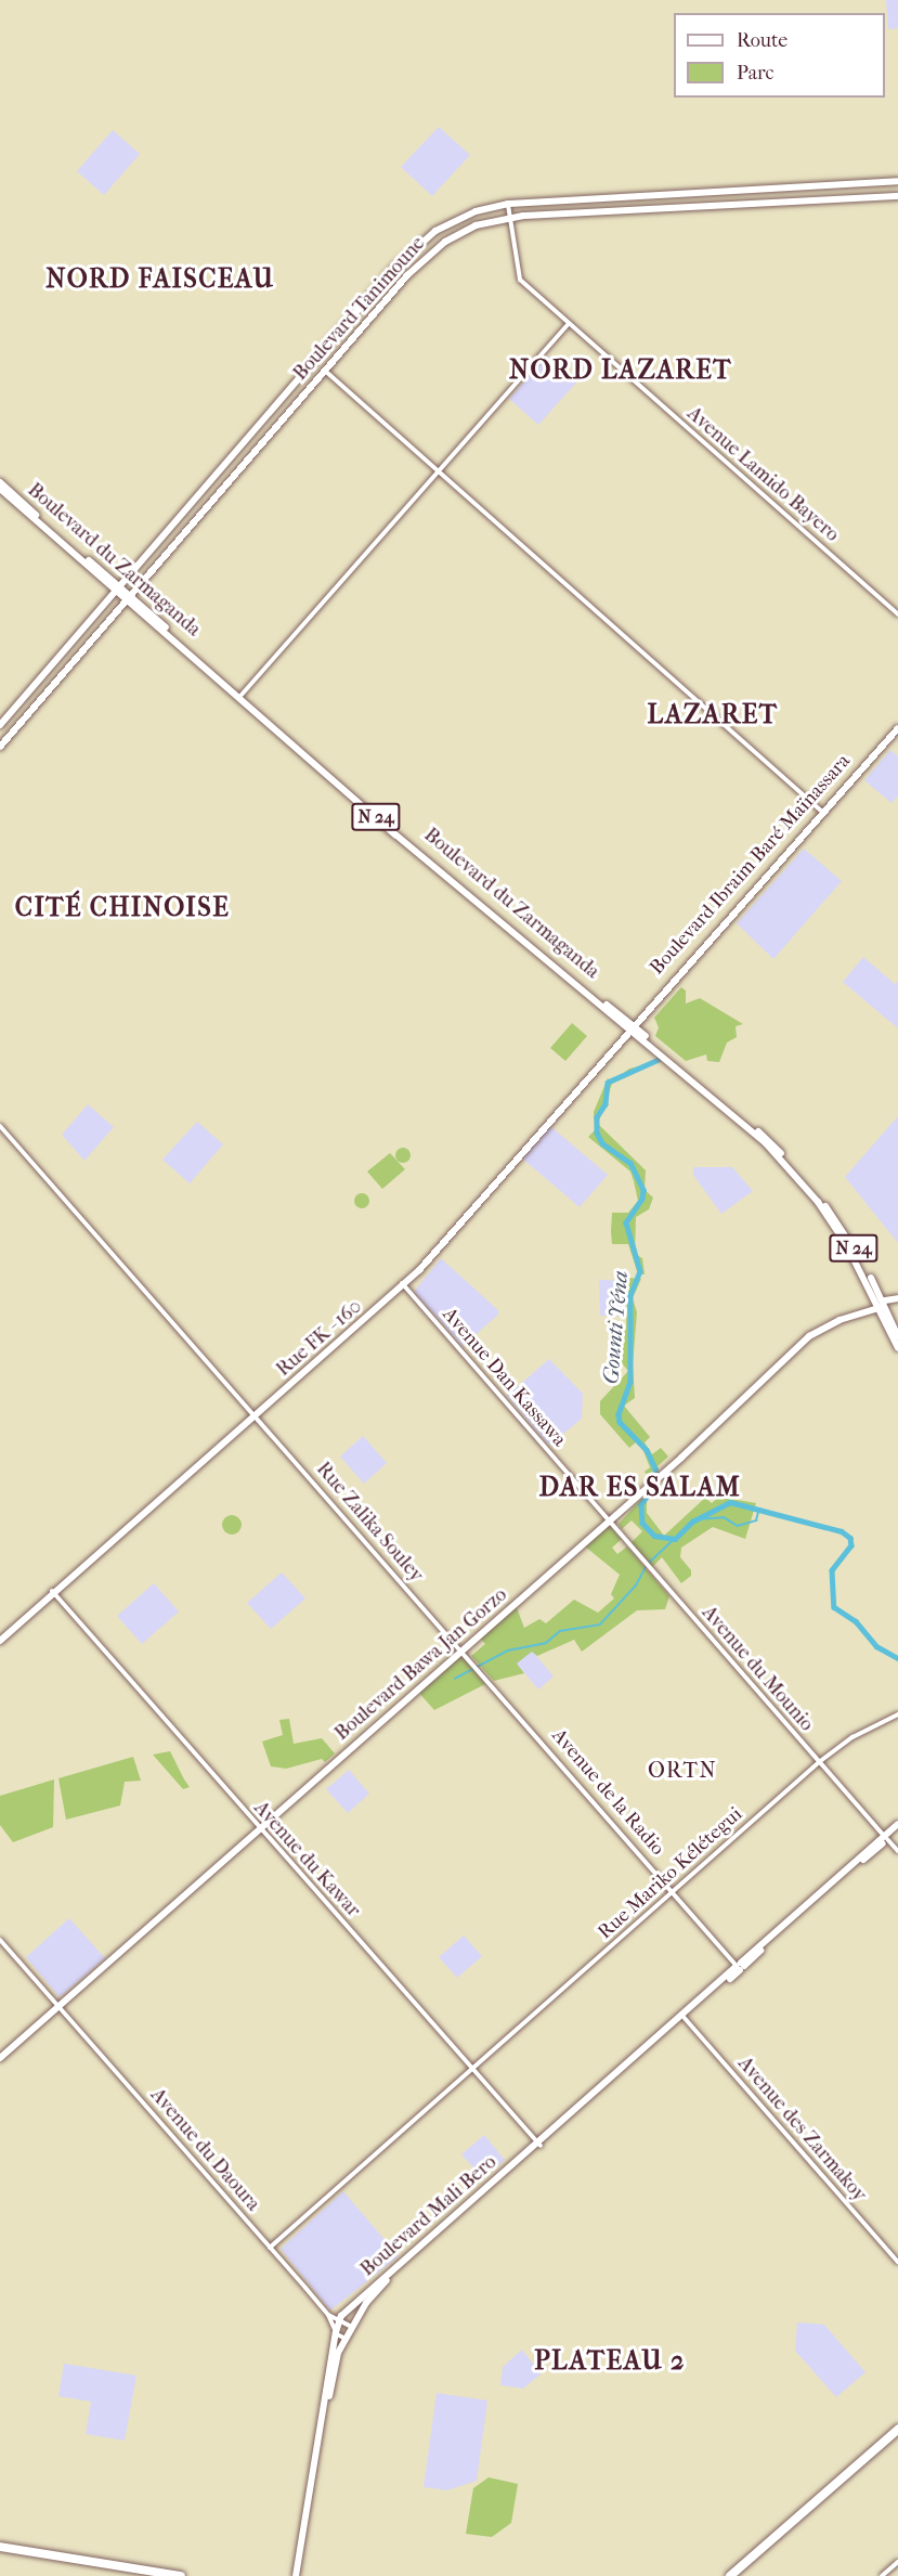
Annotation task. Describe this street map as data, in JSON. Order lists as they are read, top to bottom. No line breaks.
{"streets":{"main road":["Boulevard Tanimoune","Boulevard du Zarmaganda","N 24","Boulevard Ibraim Baré Maïnassara","Rue FK - 160","Boulevard Bawa Jan Gorzo","Boulevard Mali Bero"],"street":["Avenue Lamido Bayero","Avenue Dan Kassawa","Rue Zalika Souley","Avenue du Mounio","Avenue de la Radio","Avenue du Kawar","Rue Mariko Kélétegui","Avenue des Zarmakoy","Avenue du Daoura"]},"crossings":[["Boulevard Tanimoune","Avenue Lamido Bayero"],["Boulevard Tanimoune","Boulevard du Zarmaganda"],["Boulevard du Zarmaganda","Boulevard Ibraim Baré Maïnassara"],["Boulevard du Zarmaganda","Rue FK - 160"],["Boulevard du Zarmaganda","Boulevard Bawa Jan Gorzo"],["Boulevard Ibraim Baré Maïnassara","Rue FK - 160"],["Rue FK - 160","Avenue Dan Kassawa"],["Rue FK - 160","Rue Zalika Souley"],["Rue FK - 160","Avenue du Kawar"],["Avenue Dan Kassawa","Boulevard Bawa Jan Gorzo"],["Avenue Dan Kassawa","Avenue du Mounio"],["Rue Zalika Souley","Boulevard Bawa Jan Gorzo"],["Rue Zalika Souley","Avenue de la Radio"],["Boulevard Bawa Jan Gorzo","Avenue du Mounio"],["Boulevard Bawa Jan Gorzo","Avenue de la Radio"],["Boulevard Bawa Jan Gorzo","Avenue du Kawar"],["Boulevard Bawa Jan Gorzo","Avenue du Daoura"],["Avenue du Mounio","Rue Mariko Kélétegui"],["Avenue du Mounio","Boulevard Mali Bero"],["Avenue de la Radio","Rue Mariko Kélétegui"],["Avenue de la Radio","Boulevard Mali Bero"],["Avenue du Kawar","Rue Mariko Kélétegui"],["Avenue du Kawar","Boulevard Mali Bero"],["Rue Mariko Kélétegui","Avenue du Daoura"],["Avenue des Zarmakoy","Boulevard Mali Bero"],["Avenue du Daoura","Boulevard Mali Bero"]],"districts":["NORD FAISCEAU","NORD LAZARET","LAZARET","CITÉ CHINOISE","DAR ES SALAM","ORTN","PLATEAU 2"],"water":["Gounti Yéna"],"legend":["Route","Parc"]}
